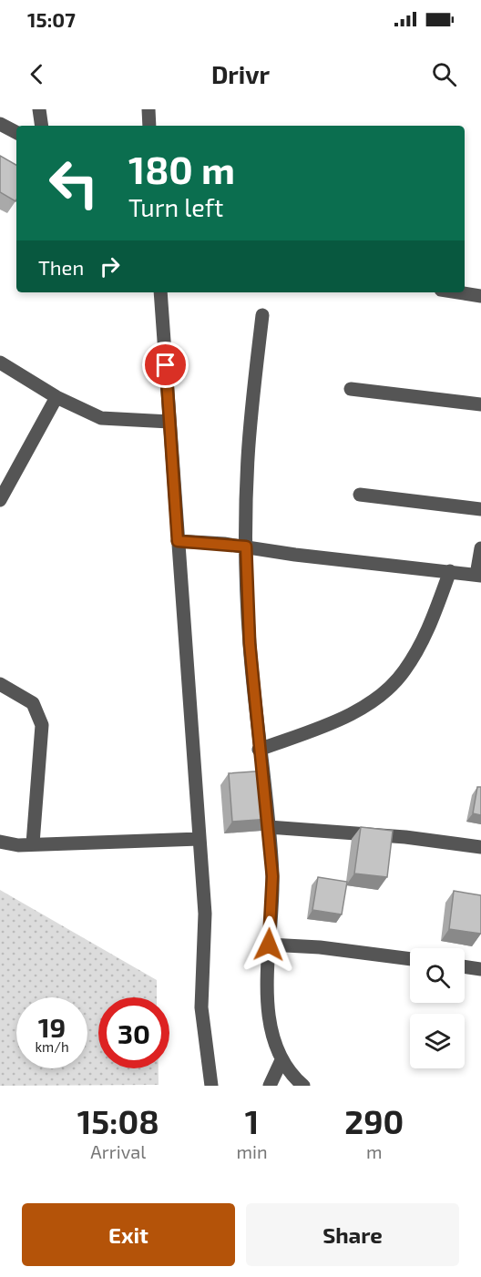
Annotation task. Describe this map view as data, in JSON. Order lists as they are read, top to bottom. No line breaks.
{"page":{"status":"15:07","header":"Drivr","turn":["180 m","Turn left"],"then":"Then","speed":"19 km/h","limit":"30","eta":["15:08","Arrival","1","min","290","m"],"buttons":["Exit","Share"]}}
